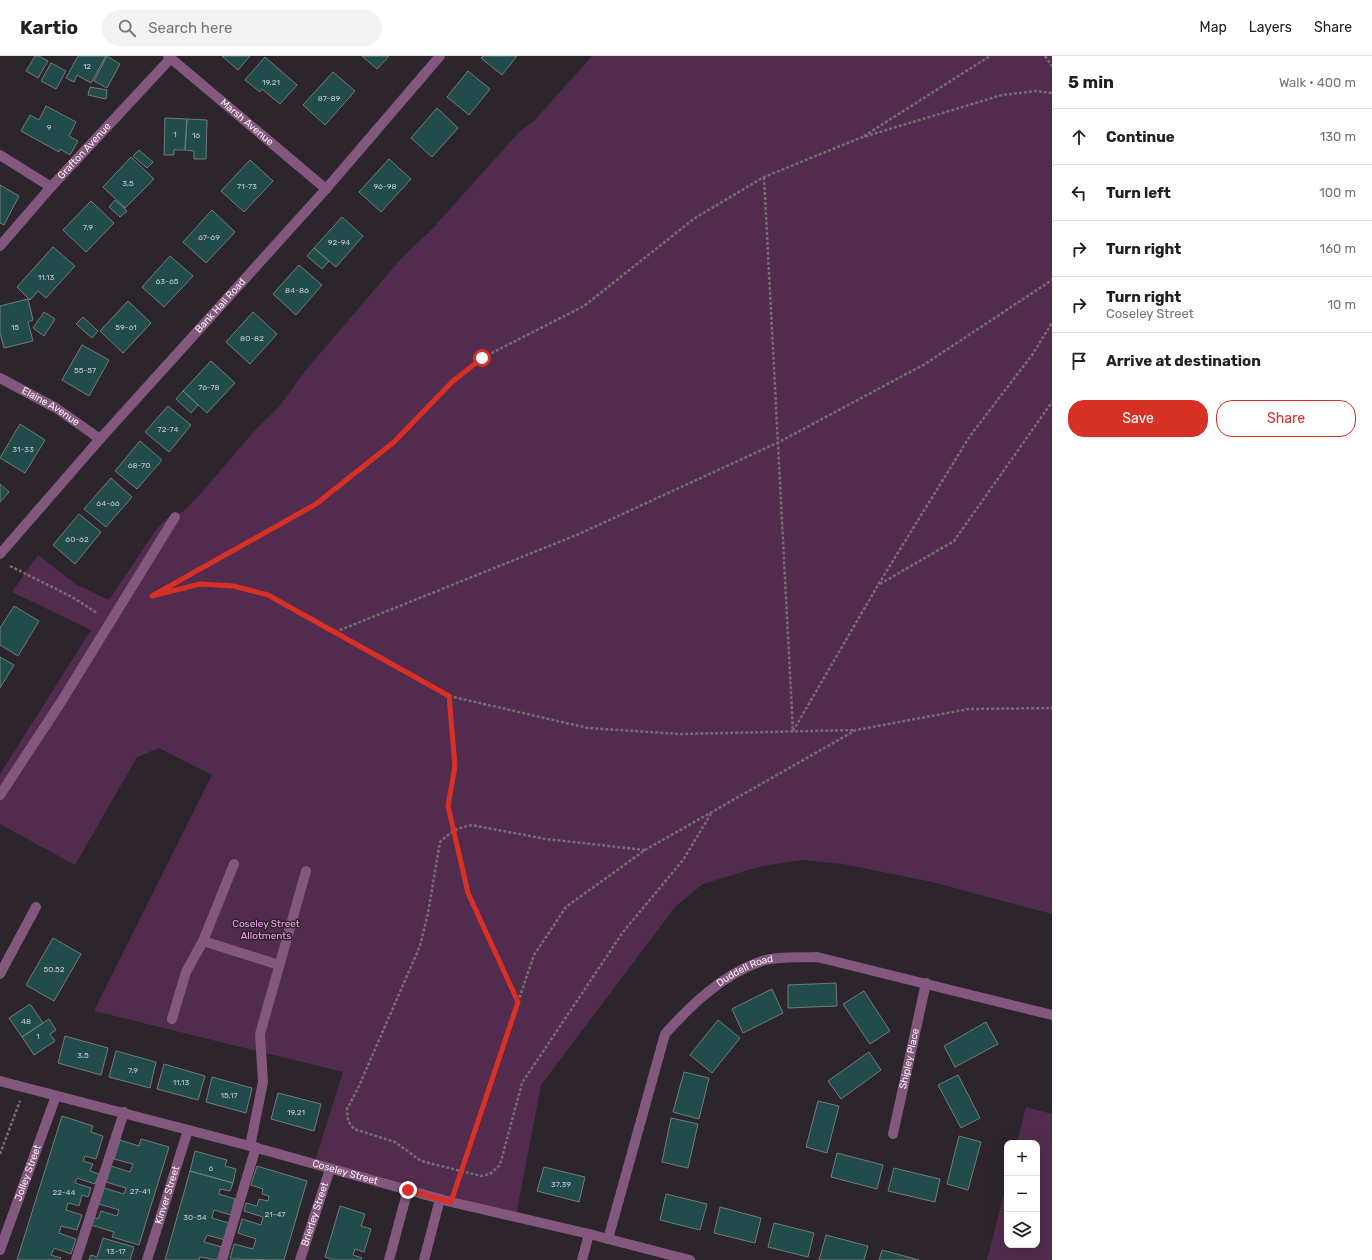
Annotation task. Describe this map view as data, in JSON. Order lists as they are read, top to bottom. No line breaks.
{"streets":{"street":["Marsh Avenue","Grafton Avenue","Bank Hall Road","Elaine Avenue","Duddell Road","Shipley Place","Coseley Street","Jolley Street","Kinver Street","Brierley Street"]},"crossings":[["Marsh Avenue","Grafton Avenue"],["Marsh Avenue","Bank Hall Road"],["Bank Hall Road","Elaine Avenue"],["Duddell Road","Shipley Place"],["Duddell Road","Coseley Street"],["Coseley Street","Jolley Street"],["Coseley Street","Kinver Street"],["Coseley Street","Brierley Street"]],"parks":["Coseley Street Allotments"],"house_numbers":["12","19,21","87-89","9","1","16","3,5","71-73","96-98","7,9","67-69","92-94","11,13","63-65","84-86","15","59-61","80-82","55-57","76-78","72-74","31-33","68-70","64-66","60-62","50,52","48","1","3,5","7,9","11,13","15,17","19,21","6","37,39","27-41","22-44","21-47","30-54","13-17"],"page":{"header":"Kartio","search":"Search here","nav":["Map","Layers","Share"],"heading":["5 min","Walk · 400 m"],"list":[["Continue","130 m"],["Turn left","100 m"],["Turn right","160 m"],["Turn right","Coseley Street","10 m"],"Arrive at destination"],"buttons":["Save","Share"],"map_buttons":["+","−"]}}
